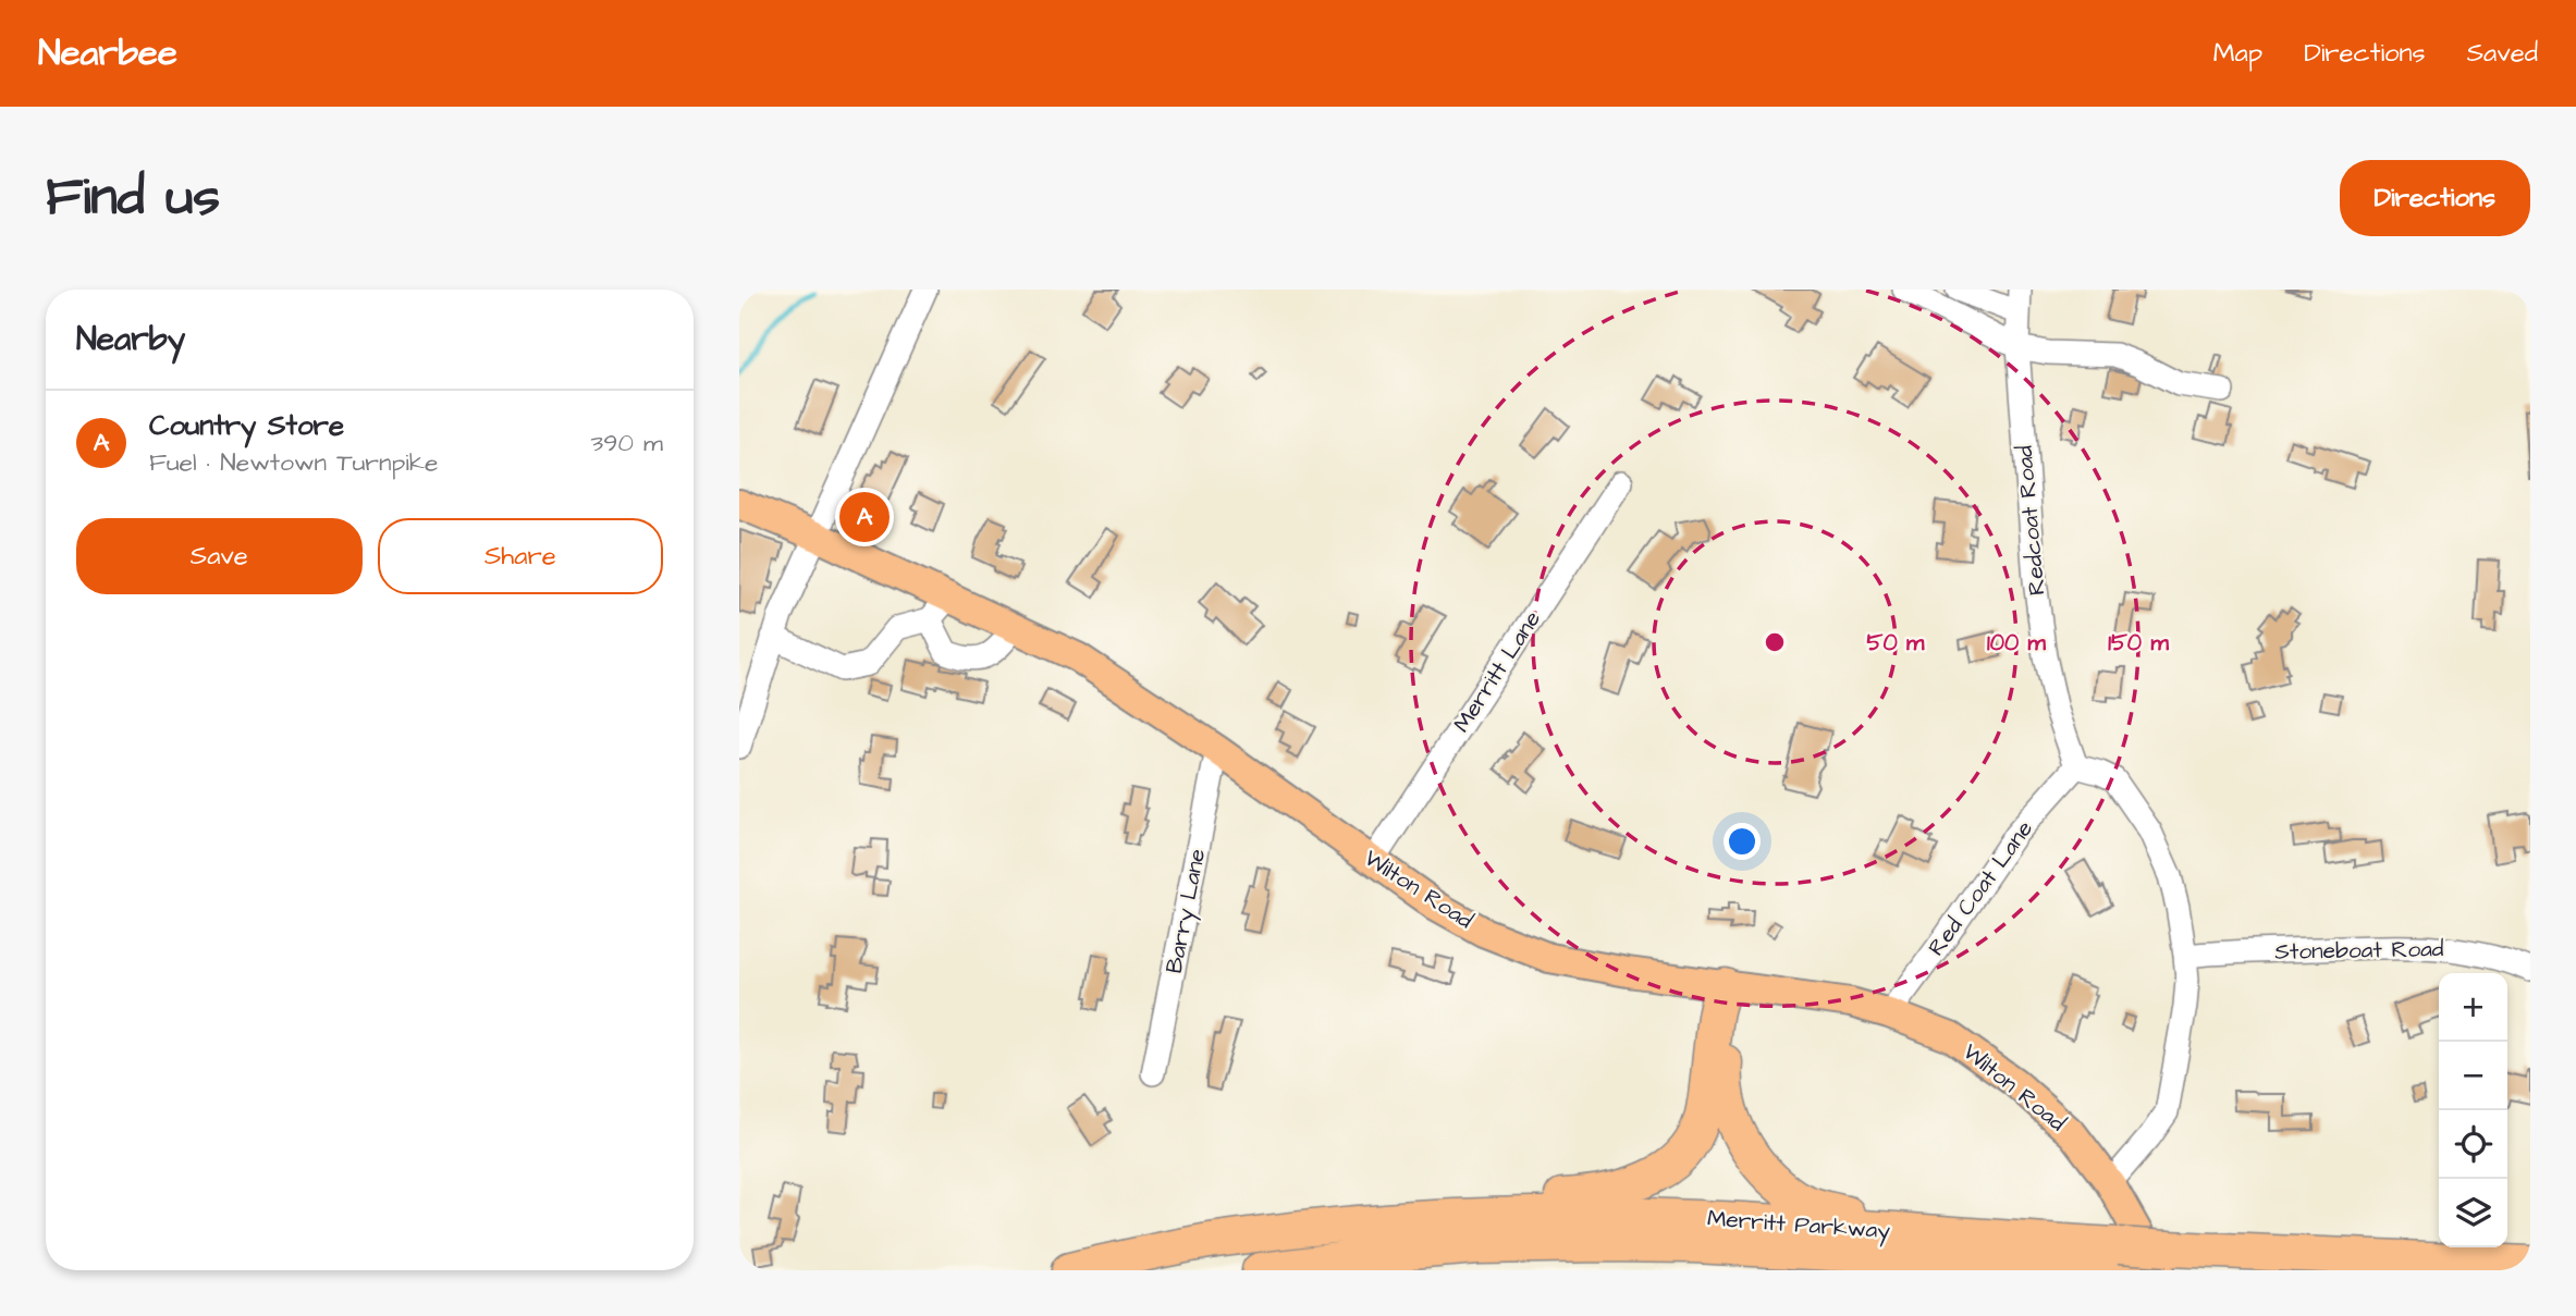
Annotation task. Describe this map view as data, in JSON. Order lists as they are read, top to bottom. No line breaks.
{"streets":{"highway":["Merritt Parkway"],"main road":["Wilton Road"],"street":["Redcoat Road","Merritt Lane","Red Coat Lane","Barry Lane","Stoneboat Road"]},"crossings":[["Redcoat Road","Red Coat Lane"],["Merritt Lane","Wilton Road"],["Red Coat Lane","Wilton Road"],["Wilton Road","Barry Lane"],["Wilton Road","Merritt Parkway"]],"page":{"header":"Nearbee","nav":["Map","Directions","Saved"],"buttons":["Directions",["Save","Share"]],"title":"Find us","heading":"Nearby","list":[{"mark":"A","name":"Country Store","note":"Fuel · Newtown Turnpike","value":"390 m"}],"pins":"A","map_buttons":["+","−"]},"rings":["50 m","100 m","150 m"]}
